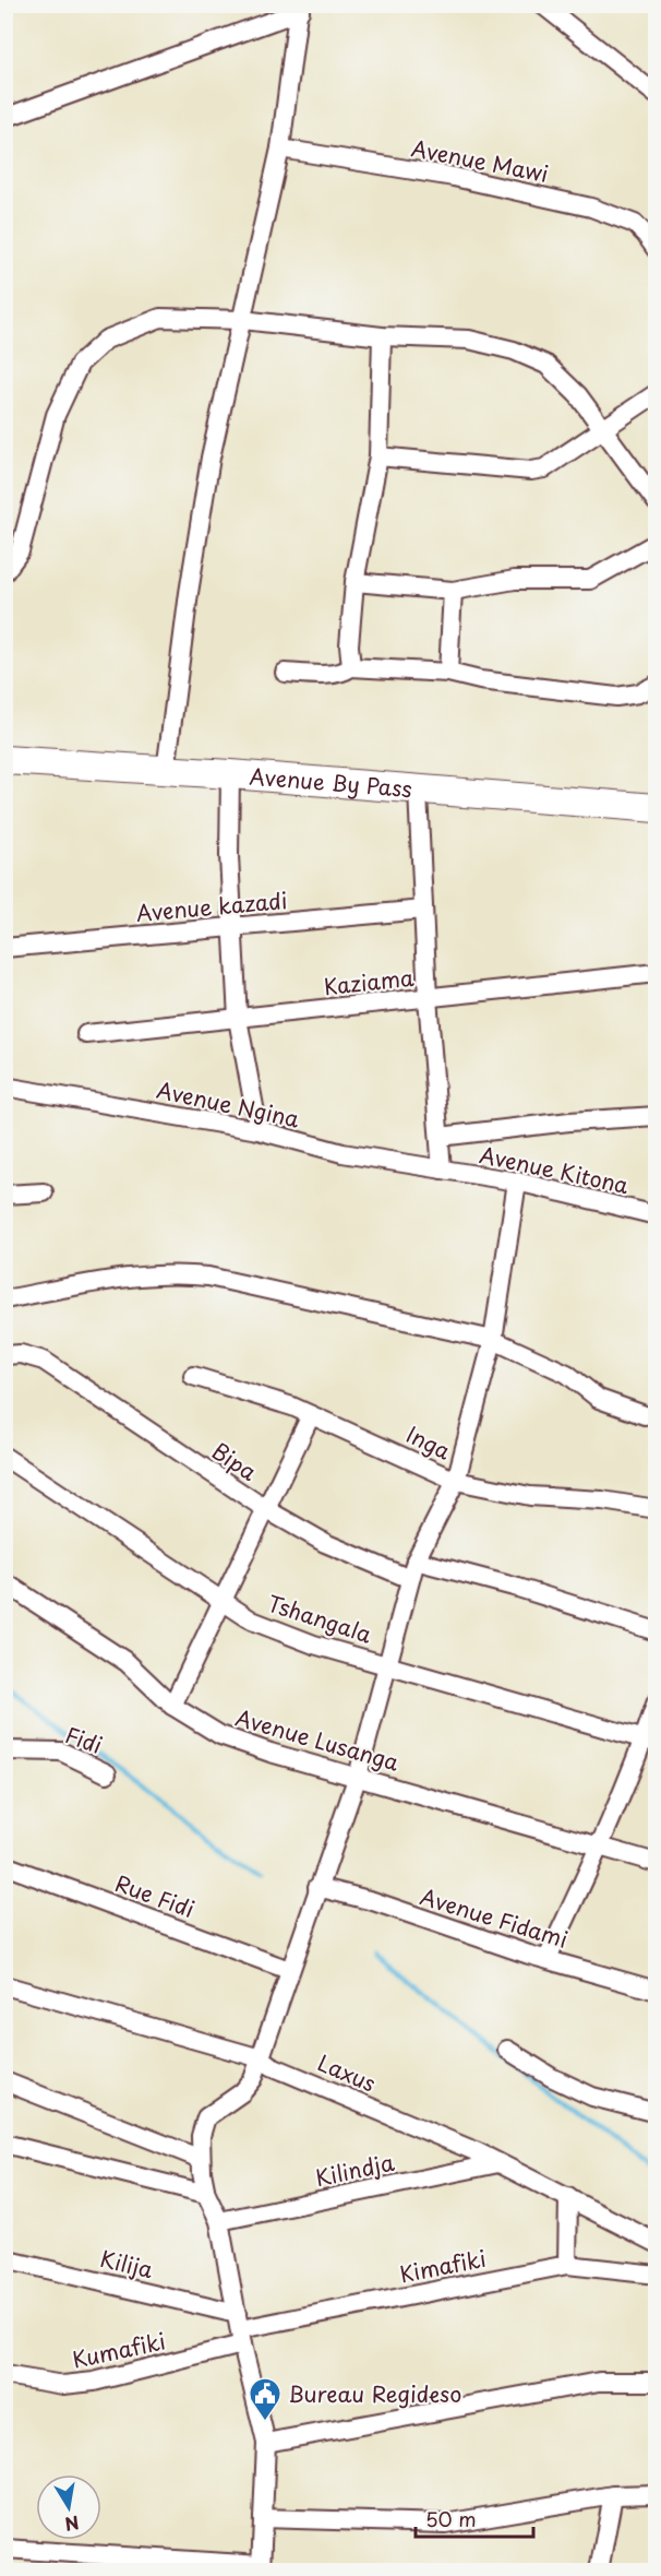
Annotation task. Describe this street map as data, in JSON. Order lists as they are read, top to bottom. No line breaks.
{"streets":{"highway":["Avenue By Pass"],"street":["Avenue Mawi","Avenue kazadi","Kaziama","Avenue Ngina","Avenue Kitona","Inga","Bipa","Tshangala","Fidi","Avenue Lusanga","Rue Fidi","Avenue Fidami","Laxus","Kilindja","Kilija","Kimafiki","Kumafiki"]},"crossings":[["Avenue Ngina","Avenue Kitona"],["Laxus","Kilindja"],["Kilija","Kimafiki"],["Kilija","Kumafiki"],["Kimafiki","Kumafiki"]],"places":{"public building":["Bureau Regideso"]},"scale_bar":"50 m","north":"bottom"}
